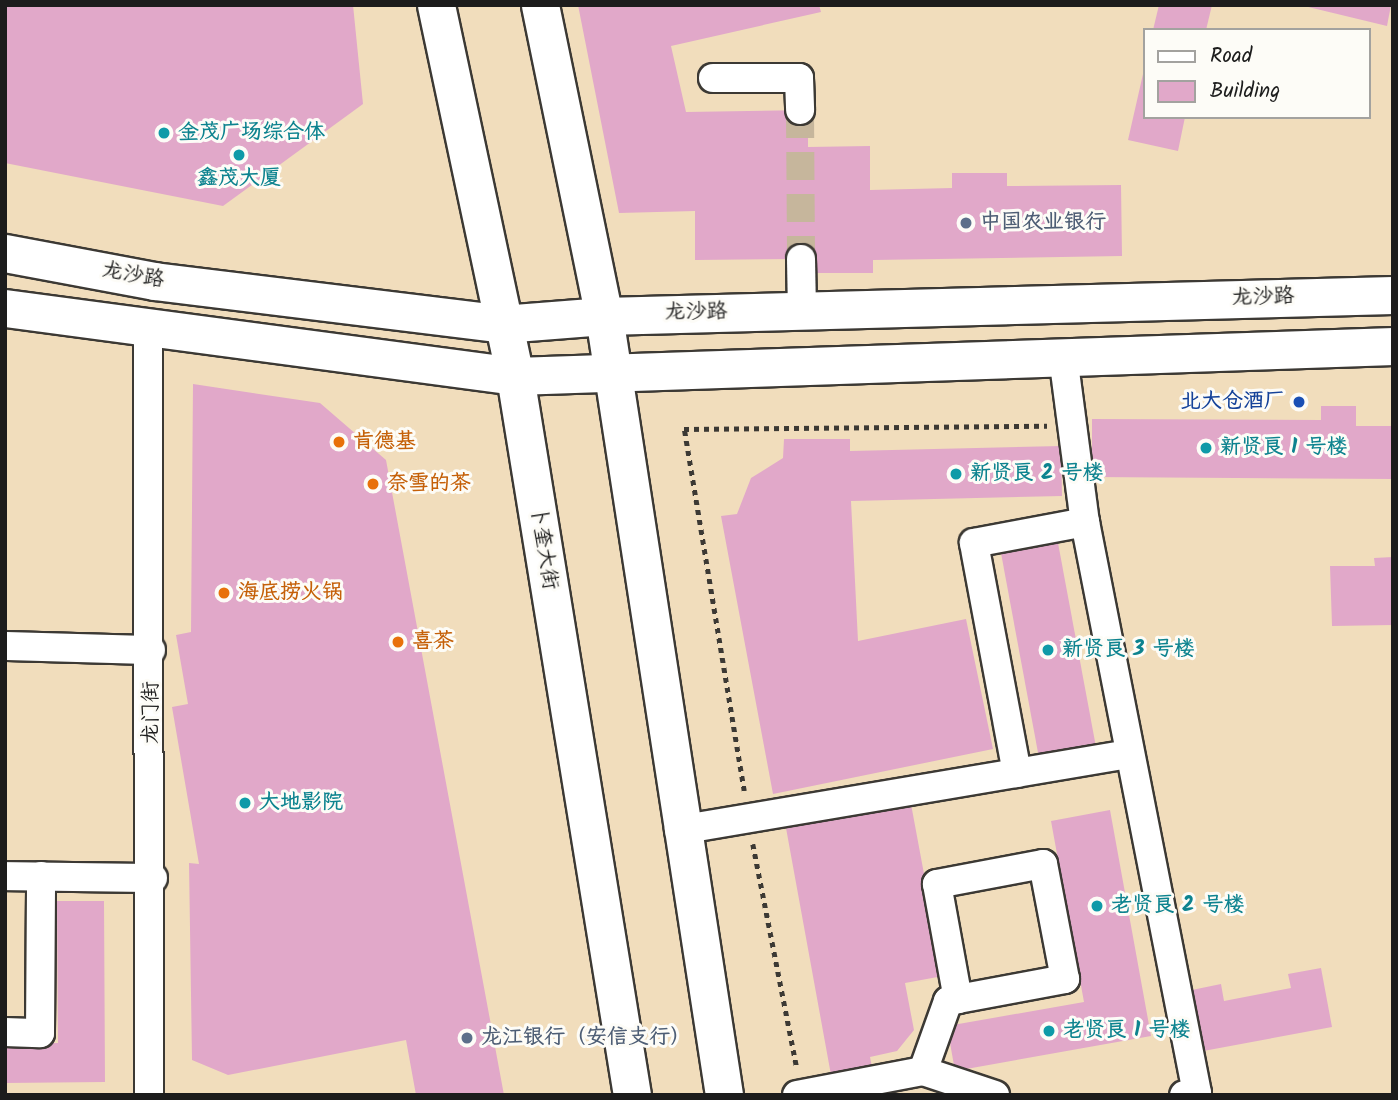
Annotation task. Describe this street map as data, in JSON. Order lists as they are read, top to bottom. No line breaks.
{"streets":{"main road":["龙沙路","卜奎大街"],"street":["龙门街"]},"crossings":[["龙沙路","卜奎大街"]],"places":["金茂广场综合体","鑫茂大厦","中国农业银行","北大仓酒厂","肯德基","新贤良 1 号楼","新贤良 2 号楼","奈雪的茶","海底捞火锅","喜茶","新贤良 3 号楼","大地影院","老贤良 2 号楼","老贤良 1 号楼","龙江银行（安信支行）"],"legend":["Road","Building"]}
